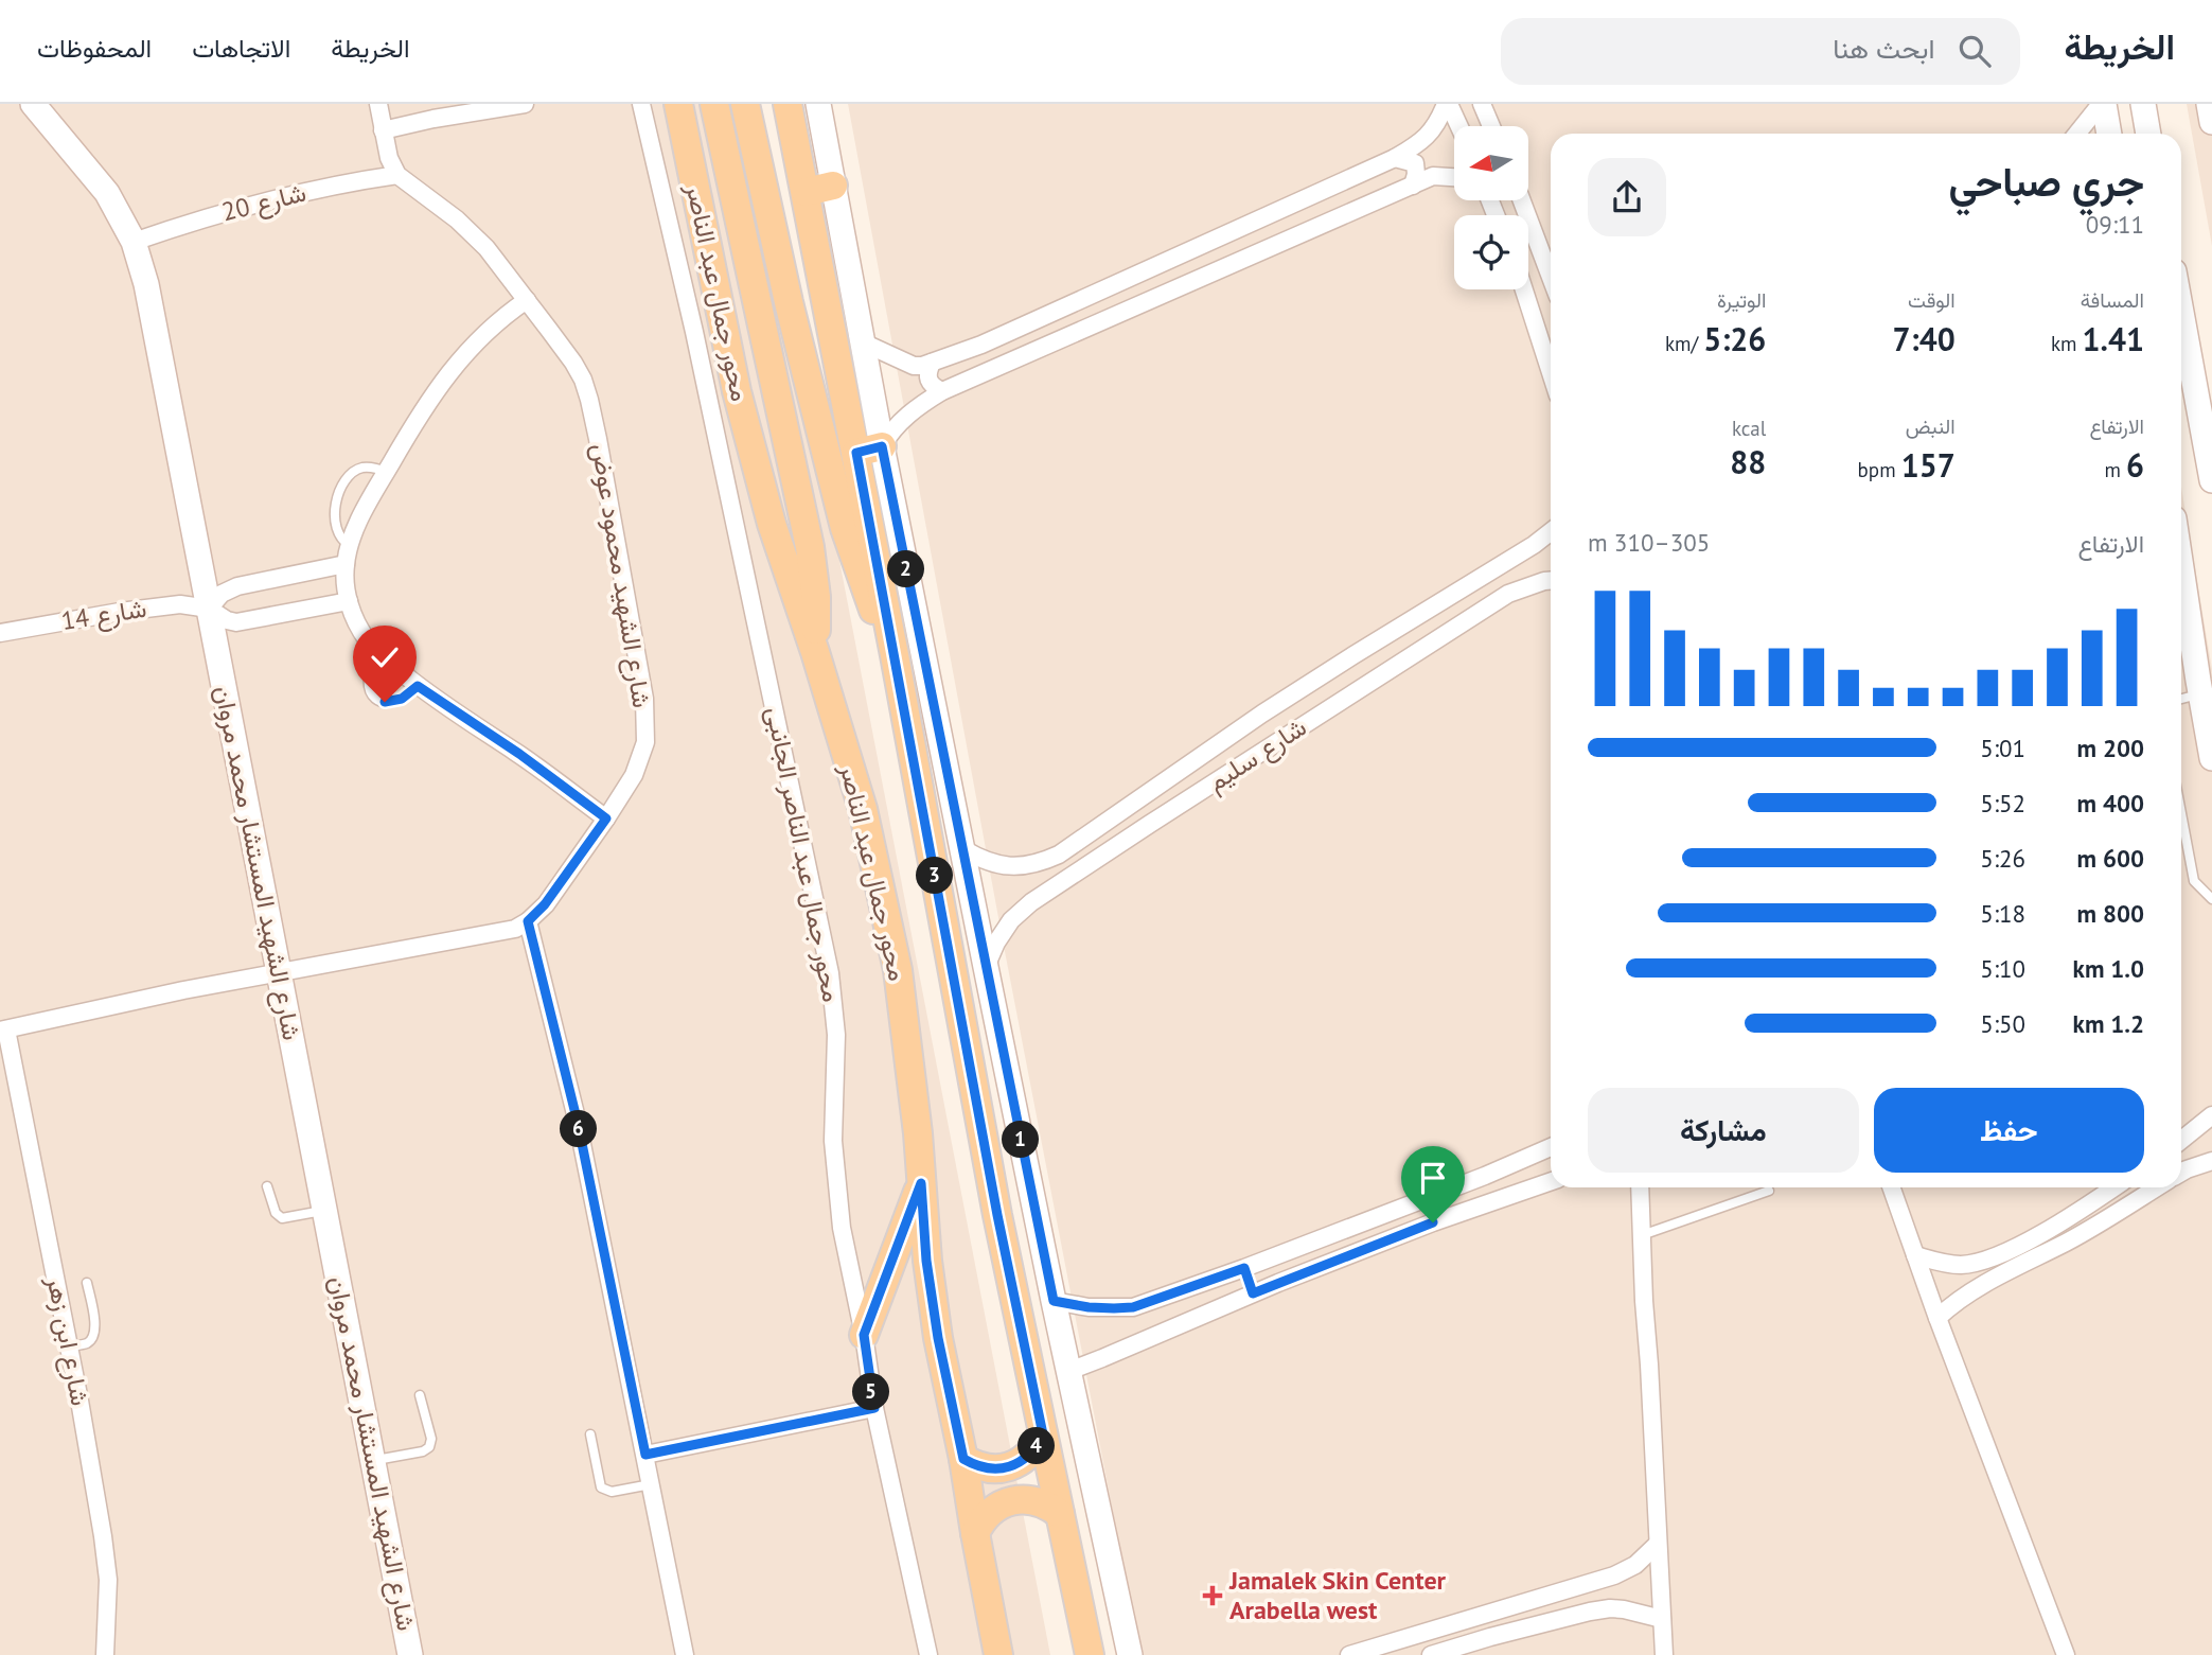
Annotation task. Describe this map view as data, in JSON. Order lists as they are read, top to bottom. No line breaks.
{"streets":{"main road":["محور جمال عبد الناصر"],"street":["شارع 20","شارع الشهيد محمود عوض","شارع 14","شارع سليم","محور جمال عبد الناصر الجانبى","شارع الشهيد المستشار محمد مروان","شارع ابن زهر"]},"crossings":[["شارع 20","شارع الشهيد محمود عوض"],["شارع 20","شارع الشهيد المستشار محمد مروان"],["شارع الشهيد محمود عوض","شارع الشهيد المستشار محمد مروان"],["شارع الشهيد محمود عوض","شارع ابن زهر"],["شارع 14","شارع الشهيد المستشار محمد مروان"]],"places":{"health":["Jamalek Skin Center Arabella west"]},"north":"left","page":{"header":"الخريطة","search":"ابحث هنا","nav":["الخريطة","الاتجاهات","المحفوظات"],"heading":["جري صباحي","09:11"],"stats":[["المسافة","1.41 km"],["الوقت","7:40"],["الوتيرة","5:26 /km"],["الارتفاع","6 m"],["النبض","157 bpm"],["kcal","88"]],"chart":["الارتفاع","305–310 m"],"pins":["2","3","6","1","5","4"],"list":[{"name":"200 m","note":"5:01"},{"name":"400 m","note":"5:52"},{"name":"600 m","note":"5:26"},{"name":"800 m","note":"5:18"},{"name":"1.0 km","note":"5:10"},{"name":"1.2 km","note":"5:50"}],"buttons":["حفظ","مشاركة"]}}
